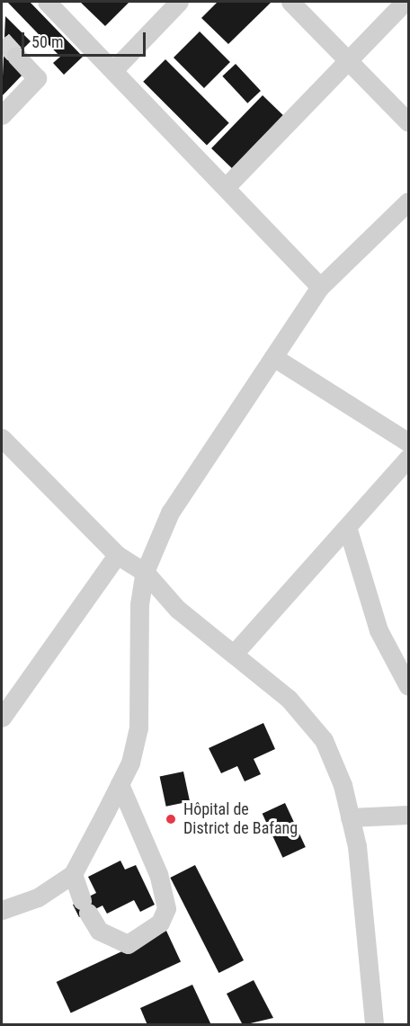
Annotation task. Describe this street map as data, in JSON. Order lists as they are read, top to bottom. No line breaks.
{"places":["Hôpital de District de Bafang"],"scale_bar":"50 m"}
